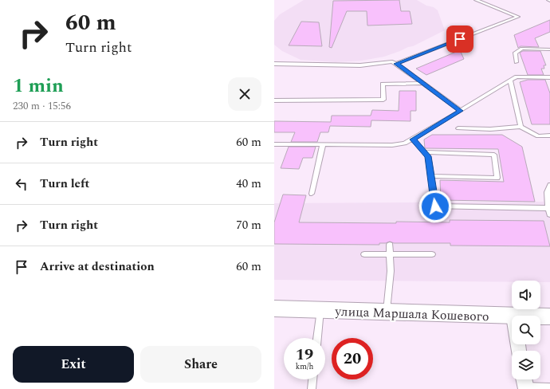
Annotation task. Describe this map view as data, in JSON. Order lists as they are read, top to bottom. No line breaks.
{"streets":{"street":["улица Маршала Кошевого"]},"page":{"turn":["60 m","Turn right"],"heading":["1 min","230 m · 15:56"],"list":[{"name":"Turn right","value":"60 m"},{"name":"Turn left","value":"40 m"},{"name":"Turn right","value":"70 m"},{"name":"Arrive at destination","value":"60 m"}],"speed":"19 km/h","limit":"20","buttons":["Exit","Share"]}}
